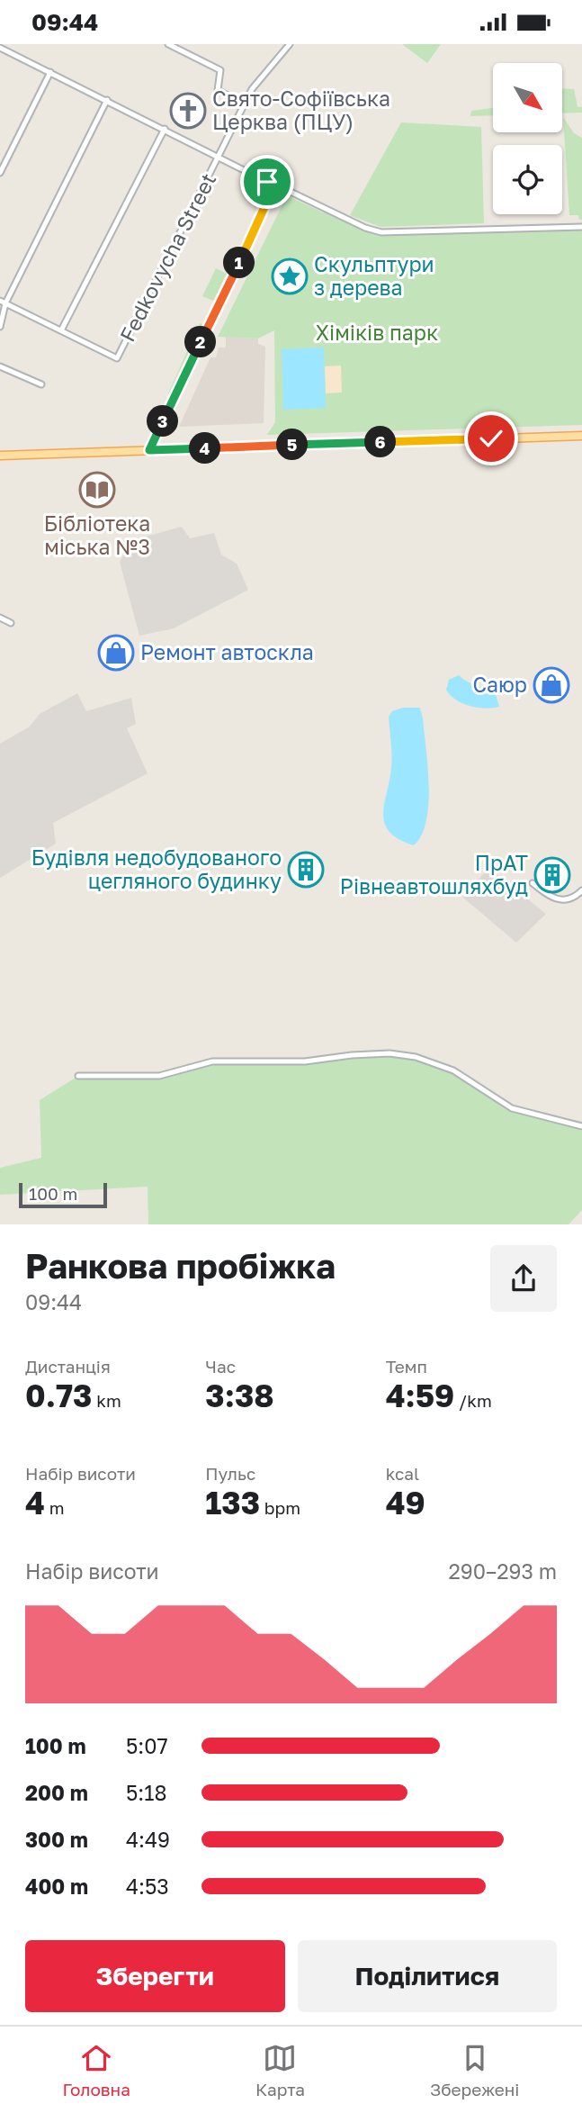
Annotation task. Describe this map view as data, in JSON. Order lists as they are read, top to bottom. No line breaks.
{"streets":{"street":["Fedkovycha Street"]},"parks":["Хіміків парк"],"places":{"church":["Свято-Софіївська Церква (ПЦУ)"],"place":["Скульптури з дерева"],"library":["Бібліотека міська №3"],"shop":["Ремонт автоскла","Саюр"],"building":["Будівля недобудованого цегляного будинку","ПрАТ Рівнеавтошляхбуд"]},"scale_bar":"100 m","north":"bottom right","page":{"status":"09:44","pins":["1","2","3","6","5","4"],"scale":"100 m","heading":["Ранкова пробіжка","09:44"],"stats":[["Дистанція","0.73 km"],["Час","3:38"],["Темп","4:59 /km"],["Набір висоти","4 m"],["Пульс","133 bpm"],["kcal","49"]],"chart":["Набір висоти","290–293 m"],"list":[{"name":"100 m","note":"5:07"},{"name":"200 m","note":"5:18"},{"name":"300 m","note":"4:49"},{"name":"400 m","note":"4:53"}],"buttons":["Зберегти","Поділитися"],"tabs":["Головна","Карта","Збережені"]}}
